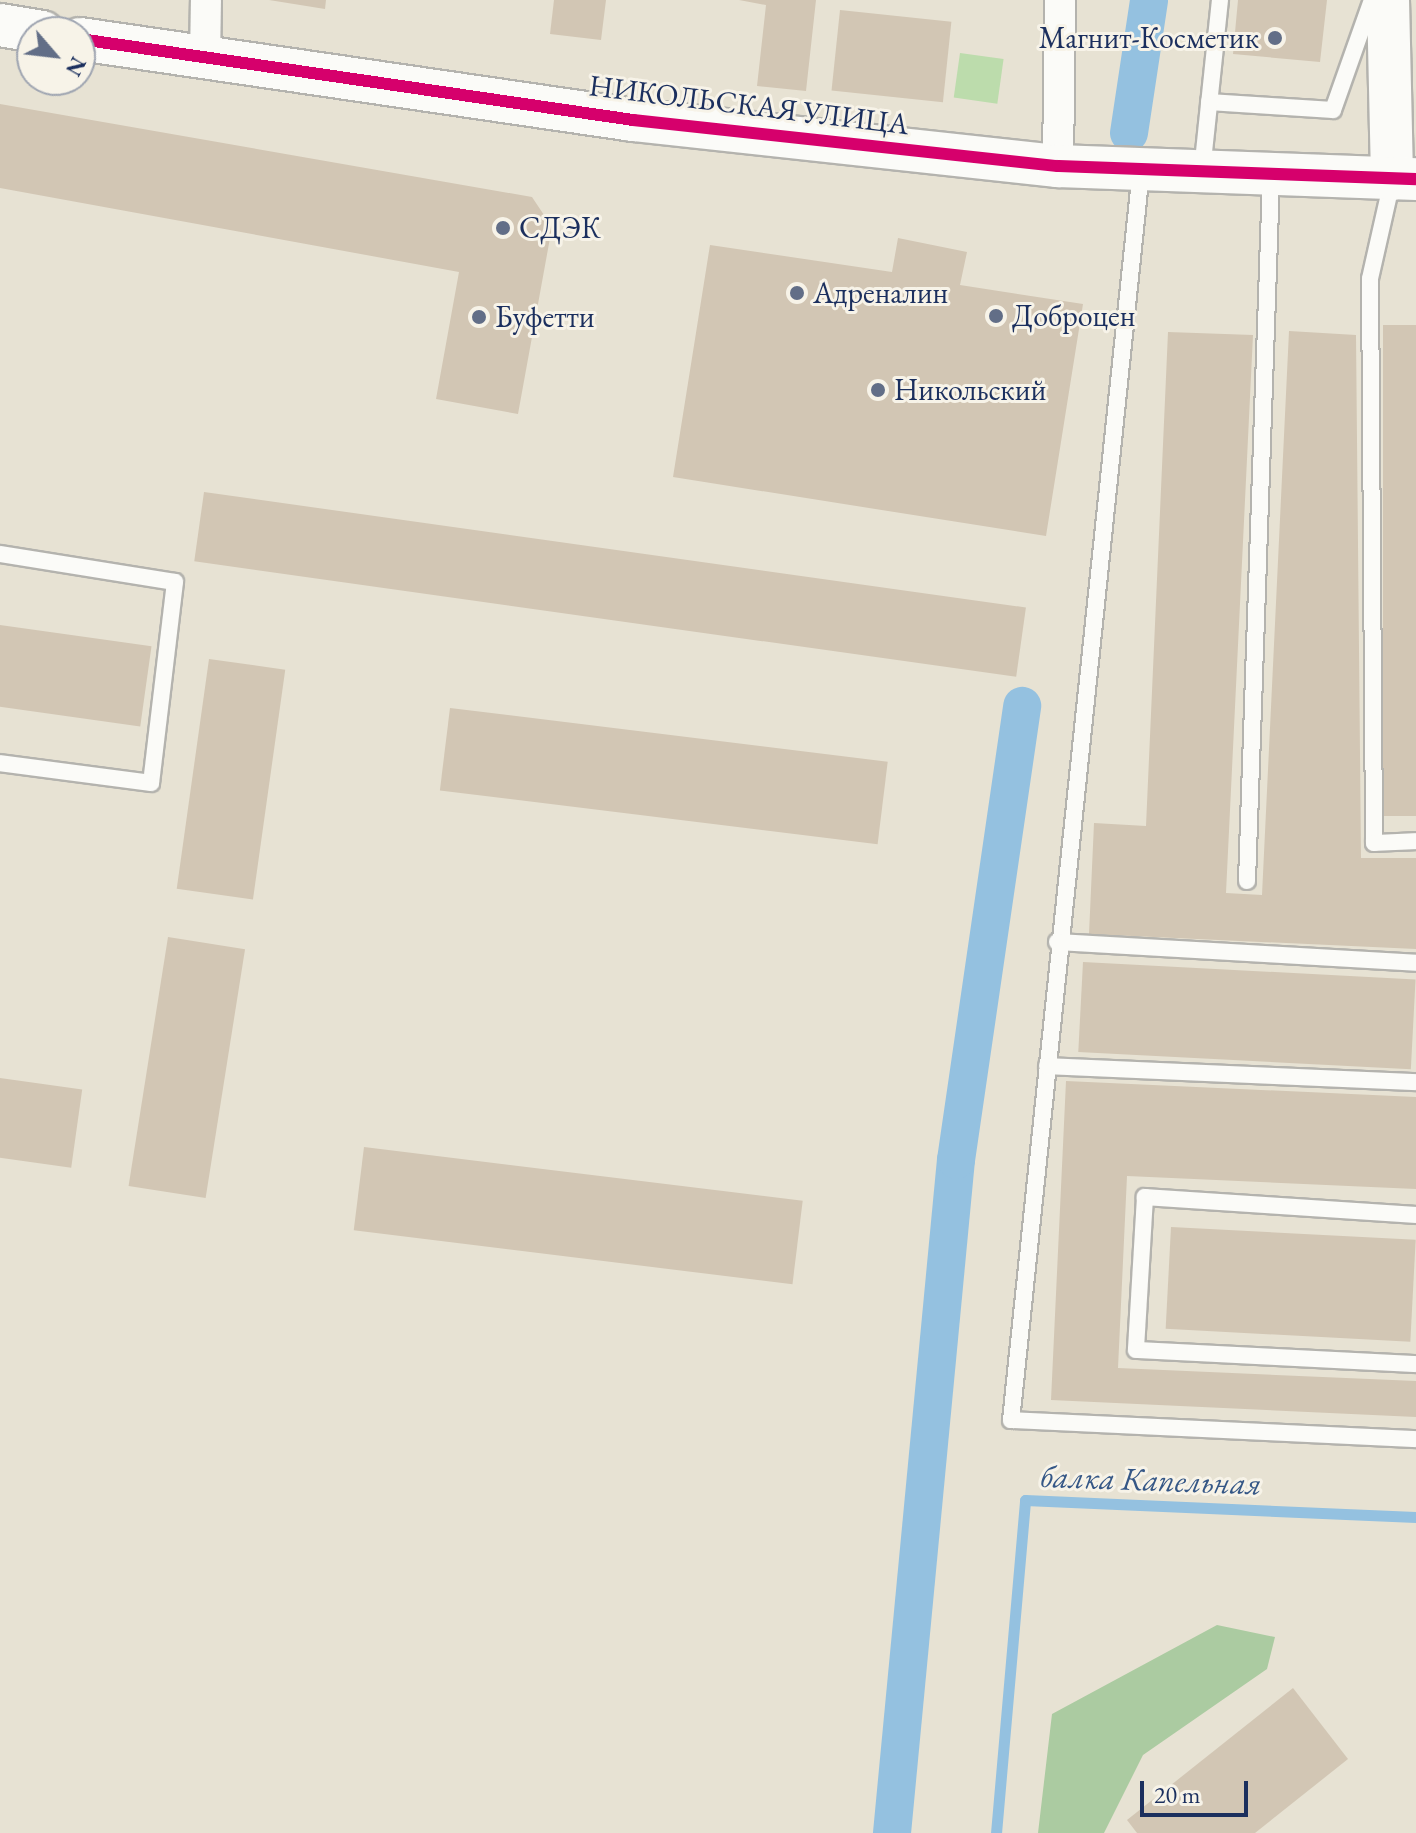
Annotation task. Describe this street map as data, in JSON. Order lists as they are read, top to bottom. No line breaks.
{"streets":{"street":["НИКОЛЬСКАЯ УЛИЦА"]},"water":["балка Капельная"],"places":["Магнит-Косметик","СДЭК","Адреналин","Доброцен","Буфетти","Никольский"],"scale_bar":"20 m","north":"bottom right"}
